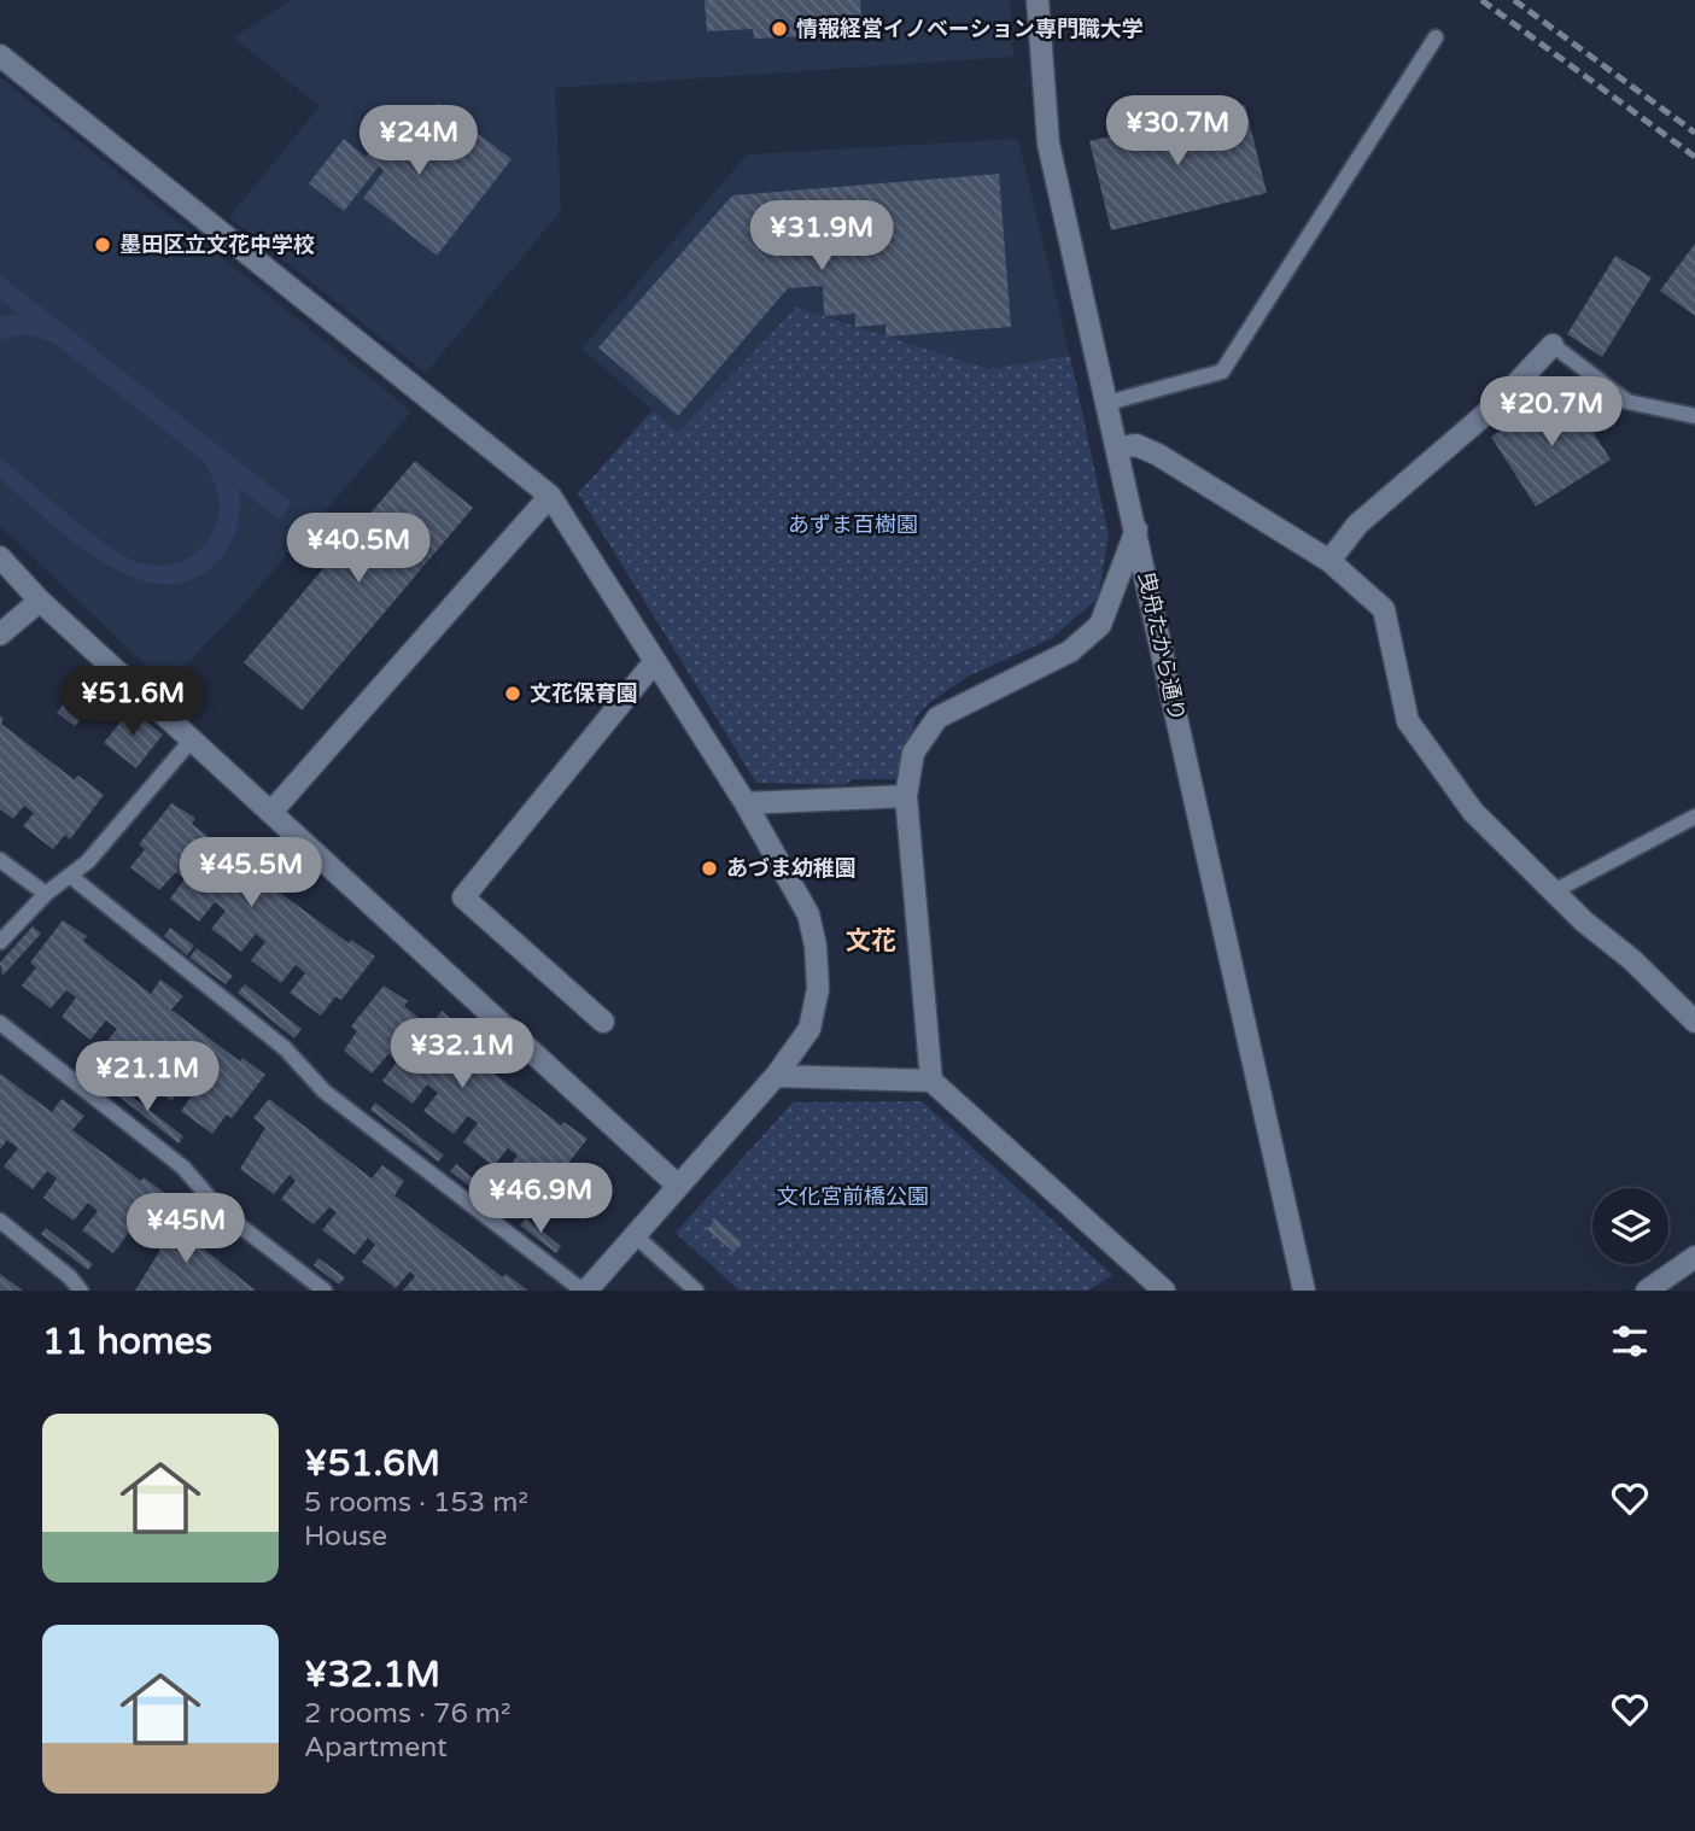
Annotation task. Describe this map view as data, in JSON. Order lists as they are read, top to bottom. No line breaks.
{"streets":{"street":["曳舟たから通り"]},"districts":["文花"],"parks":["あずま百樹園","文化宮前橋公園"],"places":["情報経営イノベーション専門職大学","墨田区立文花中学校","文花保育園","あづま幼稚園"],"page":{"price":["¥30.7M","¥24M","¥31.9M","¥20.7M","¥40.5M","¥51.6M","¥45.5M","¥32.1M","¥21.1M","¥46.9M","¥45M"],"heading":"11 homes","list":[{"name":"¥51.6M","note":"5 rooms · 153 m² · House"},{"name":"¥32.1M","note":"2 rooms · 76 m² · Apartment"}]}}
